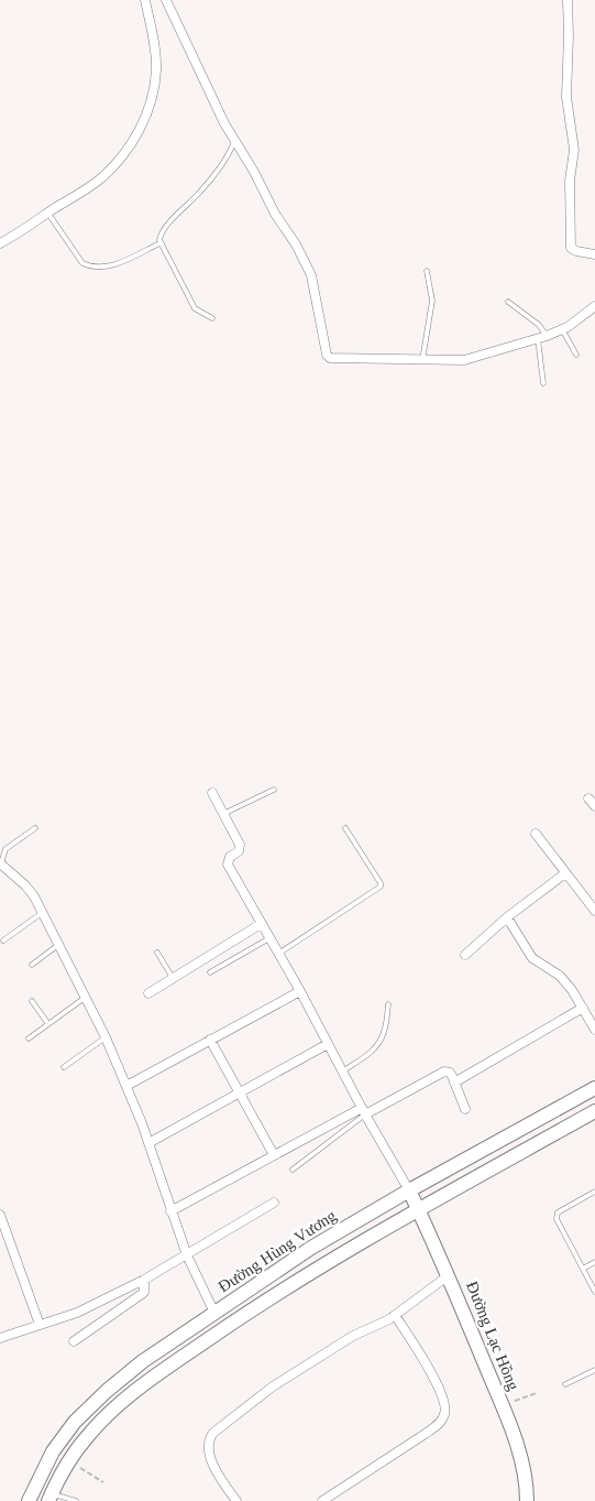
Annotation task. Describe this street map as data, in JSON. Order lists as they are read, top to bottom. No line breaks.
{"streets":{"main road":["Đường Hùng Vương","Đường Lạc Hồng"]},"crossings":[["Đường Hùng Vương","Đường Lạc Hồng"]]}
